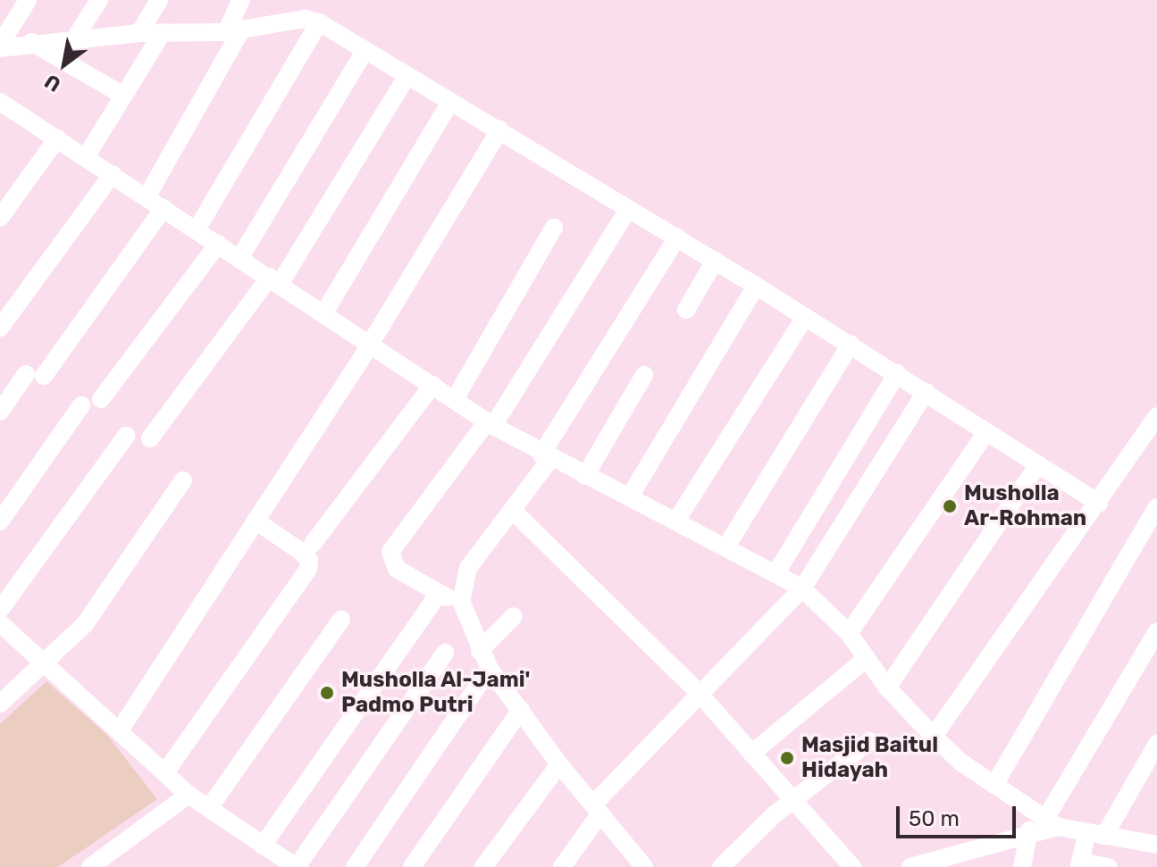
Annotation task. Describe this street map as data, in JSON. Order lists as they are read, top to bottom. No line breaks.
{"places":["Musholla Ar-Rohman","Musholla Al-Jami' Padmo Putri","Masjid Baitul Hidayah"],"scale_bar":"50 m","north":"bottom left"}
